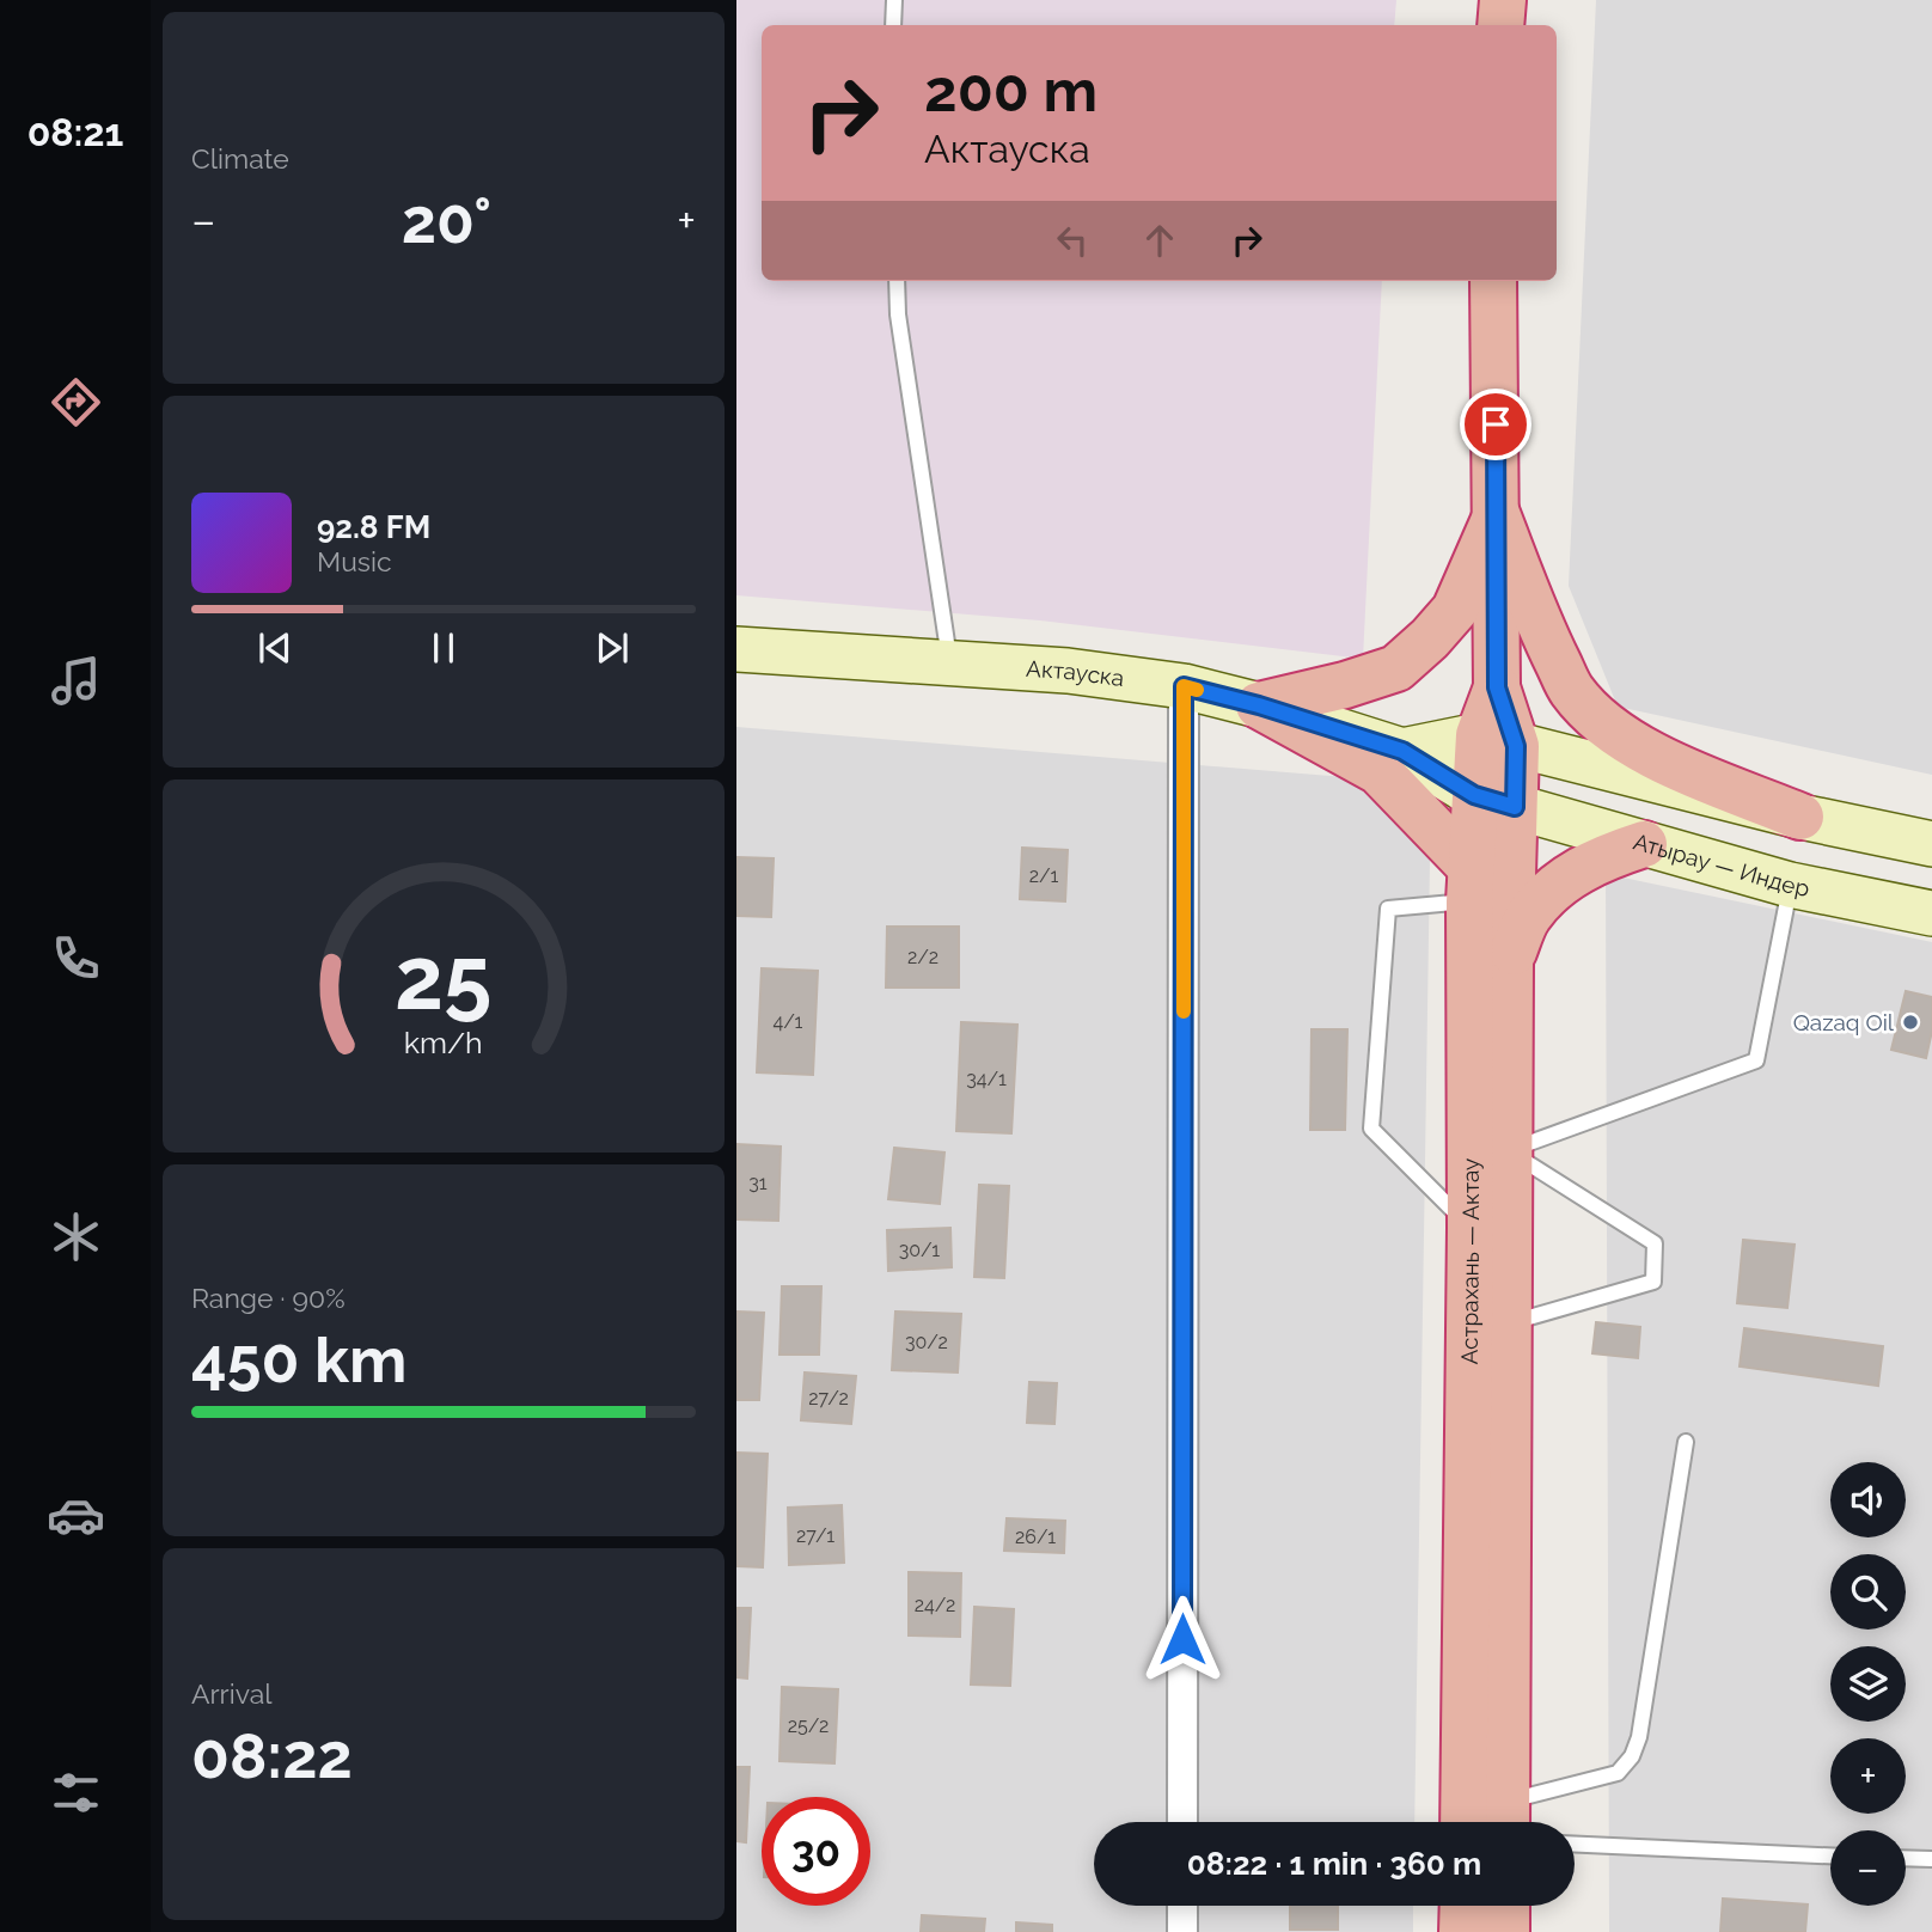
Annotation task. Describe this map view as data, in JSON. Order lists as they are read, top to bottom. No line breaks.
{"streets":{"highway":["Астрахань — Актау"],"main road":["Актауска","Атырау — Индер"]},"crossings":[["Актауска","Атырау — Индер"],["Актауска","Астрахань — Актау"],["Атырау — Индер","Астрахань — Актау"]],"places":["Qazaq Oil"],"house_numbers":["2/1","2/2","4/1","34/1","31","30/1","30/2","27/2","27/1","26/1","24/2","25/2"],"page":{"tabs":"08:21","tile":["Climate",["Range · 90%","450 km"],["Arrival","08:22"]],"turn":["200 m","Актауска"],"heat":["−","20°","+"],"song":["92.8 FM","Music"],"map_buttons":["+","−"],"limit":"30","trip":"08:22 · 1 min · 360 m","gauge":["25","km/h"]}}
